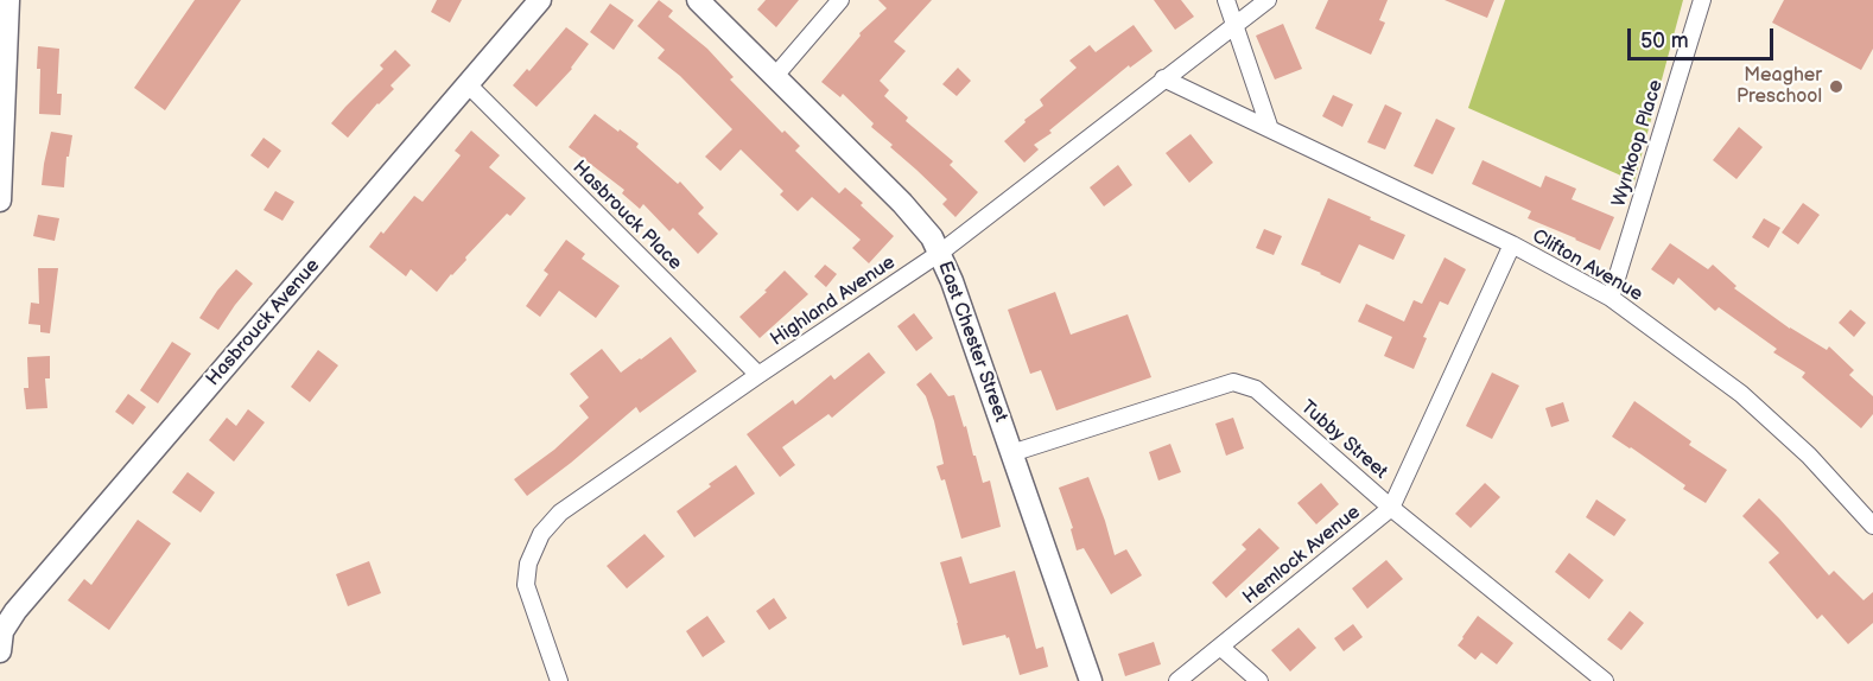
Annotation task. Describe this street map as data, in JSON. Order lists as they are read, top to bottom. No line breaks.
{"streets":{"main road":["Hasbrouck Avenue","East Chester Street"],"street":["Wynkoop Place","Hasbrouck Place","Clifton Avenue","Highland Avenue","Tubby Street","Hemlock Avenue"]},"crossings":[["Wynkoop Place","Clifton Avenue"],["Hasbrouck Place","Highland Avenue"],["Hasbrouck Place","Hasbrouck Avenue"],["Clifton Avenue","Highland Avenue"],["Clifton Avenue","Hemlock Avenue"],["Highland Avenue","East Chester Street"],["East Chester Street","Tubby Street"],["Tubby Street","Hemlock Avenue"]],"places":["Meagher Preschool"],"scale_bar":"50 m"}
